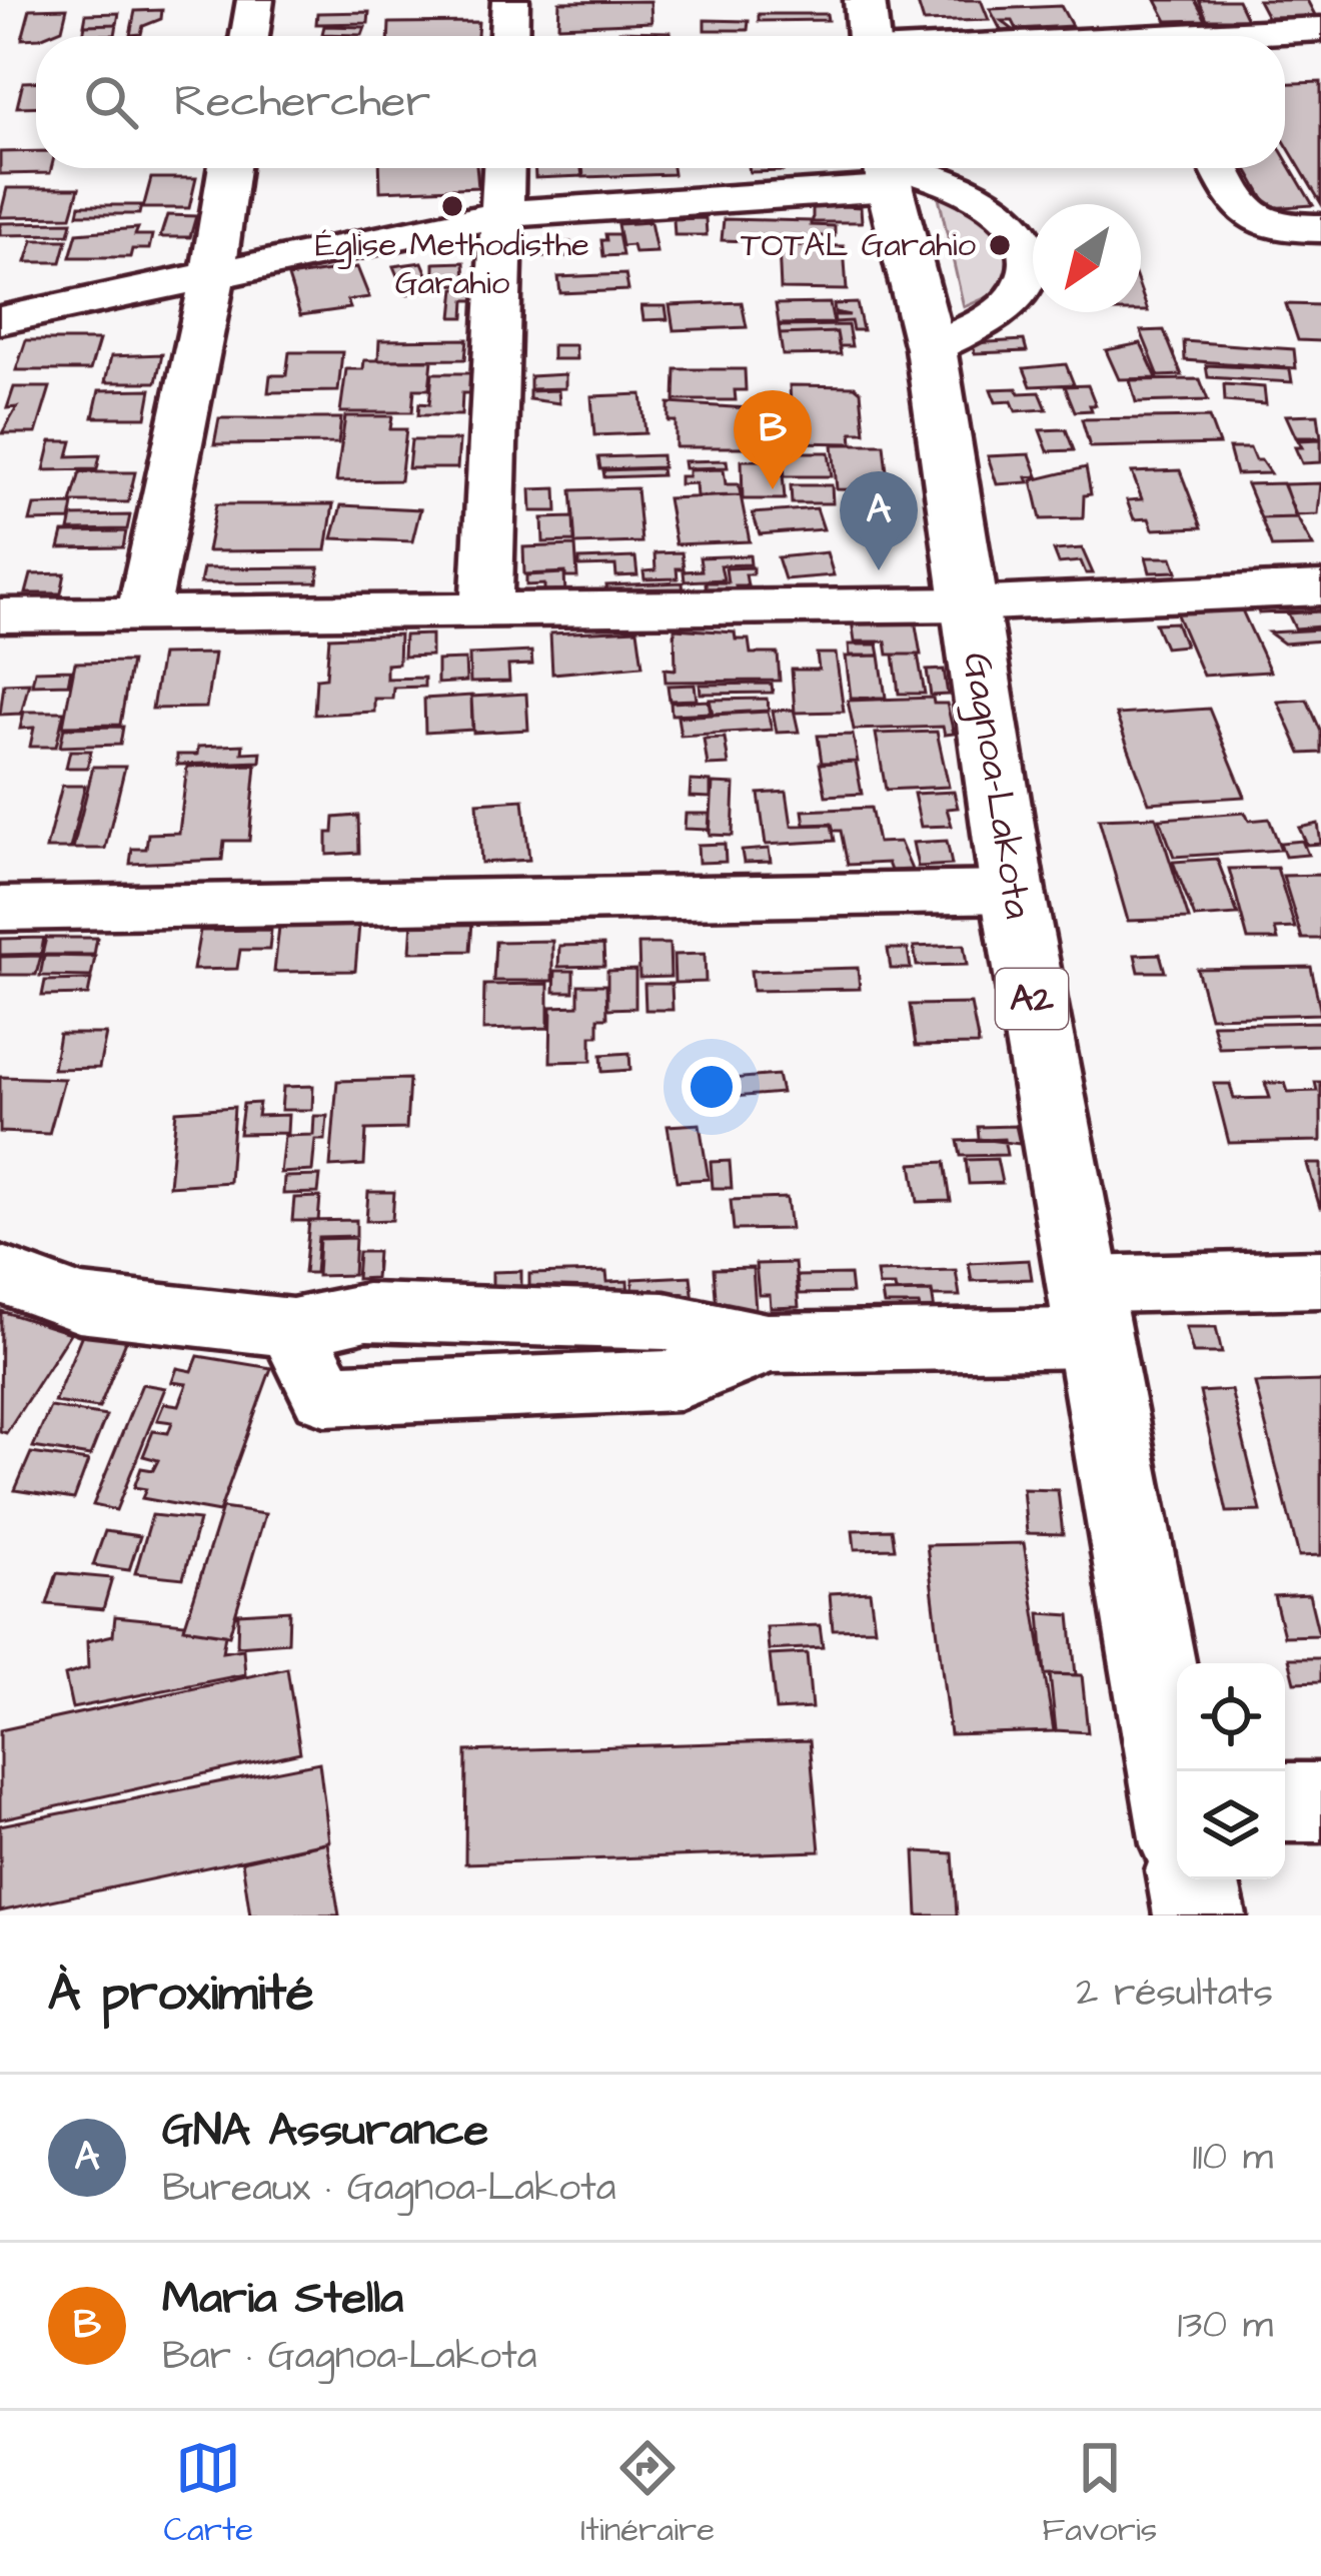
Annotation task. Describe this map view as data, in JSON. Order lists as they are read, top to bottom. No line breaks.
{"streets":{"main road":["Gagnoa-Lakota","A2"]},"places":["Église Methodisthe Garahio","TOTAL Garahio"],"north":"bottom left","page":{"search":"Rechercher","pins":["B","A"],"heading":["À proximité","2 résultats"],"list":[{"mark":"A","name":"GNA Assurance","note":"Bureaux · Gagnoa-Lakota","value":"110 m"},{"mark":"B","name":"Maria Stella","note":"Bar · Gagnoa-Lakota","value":"130 m"}],"nav":["Carte","Itinéraire","Favoris"]}}
